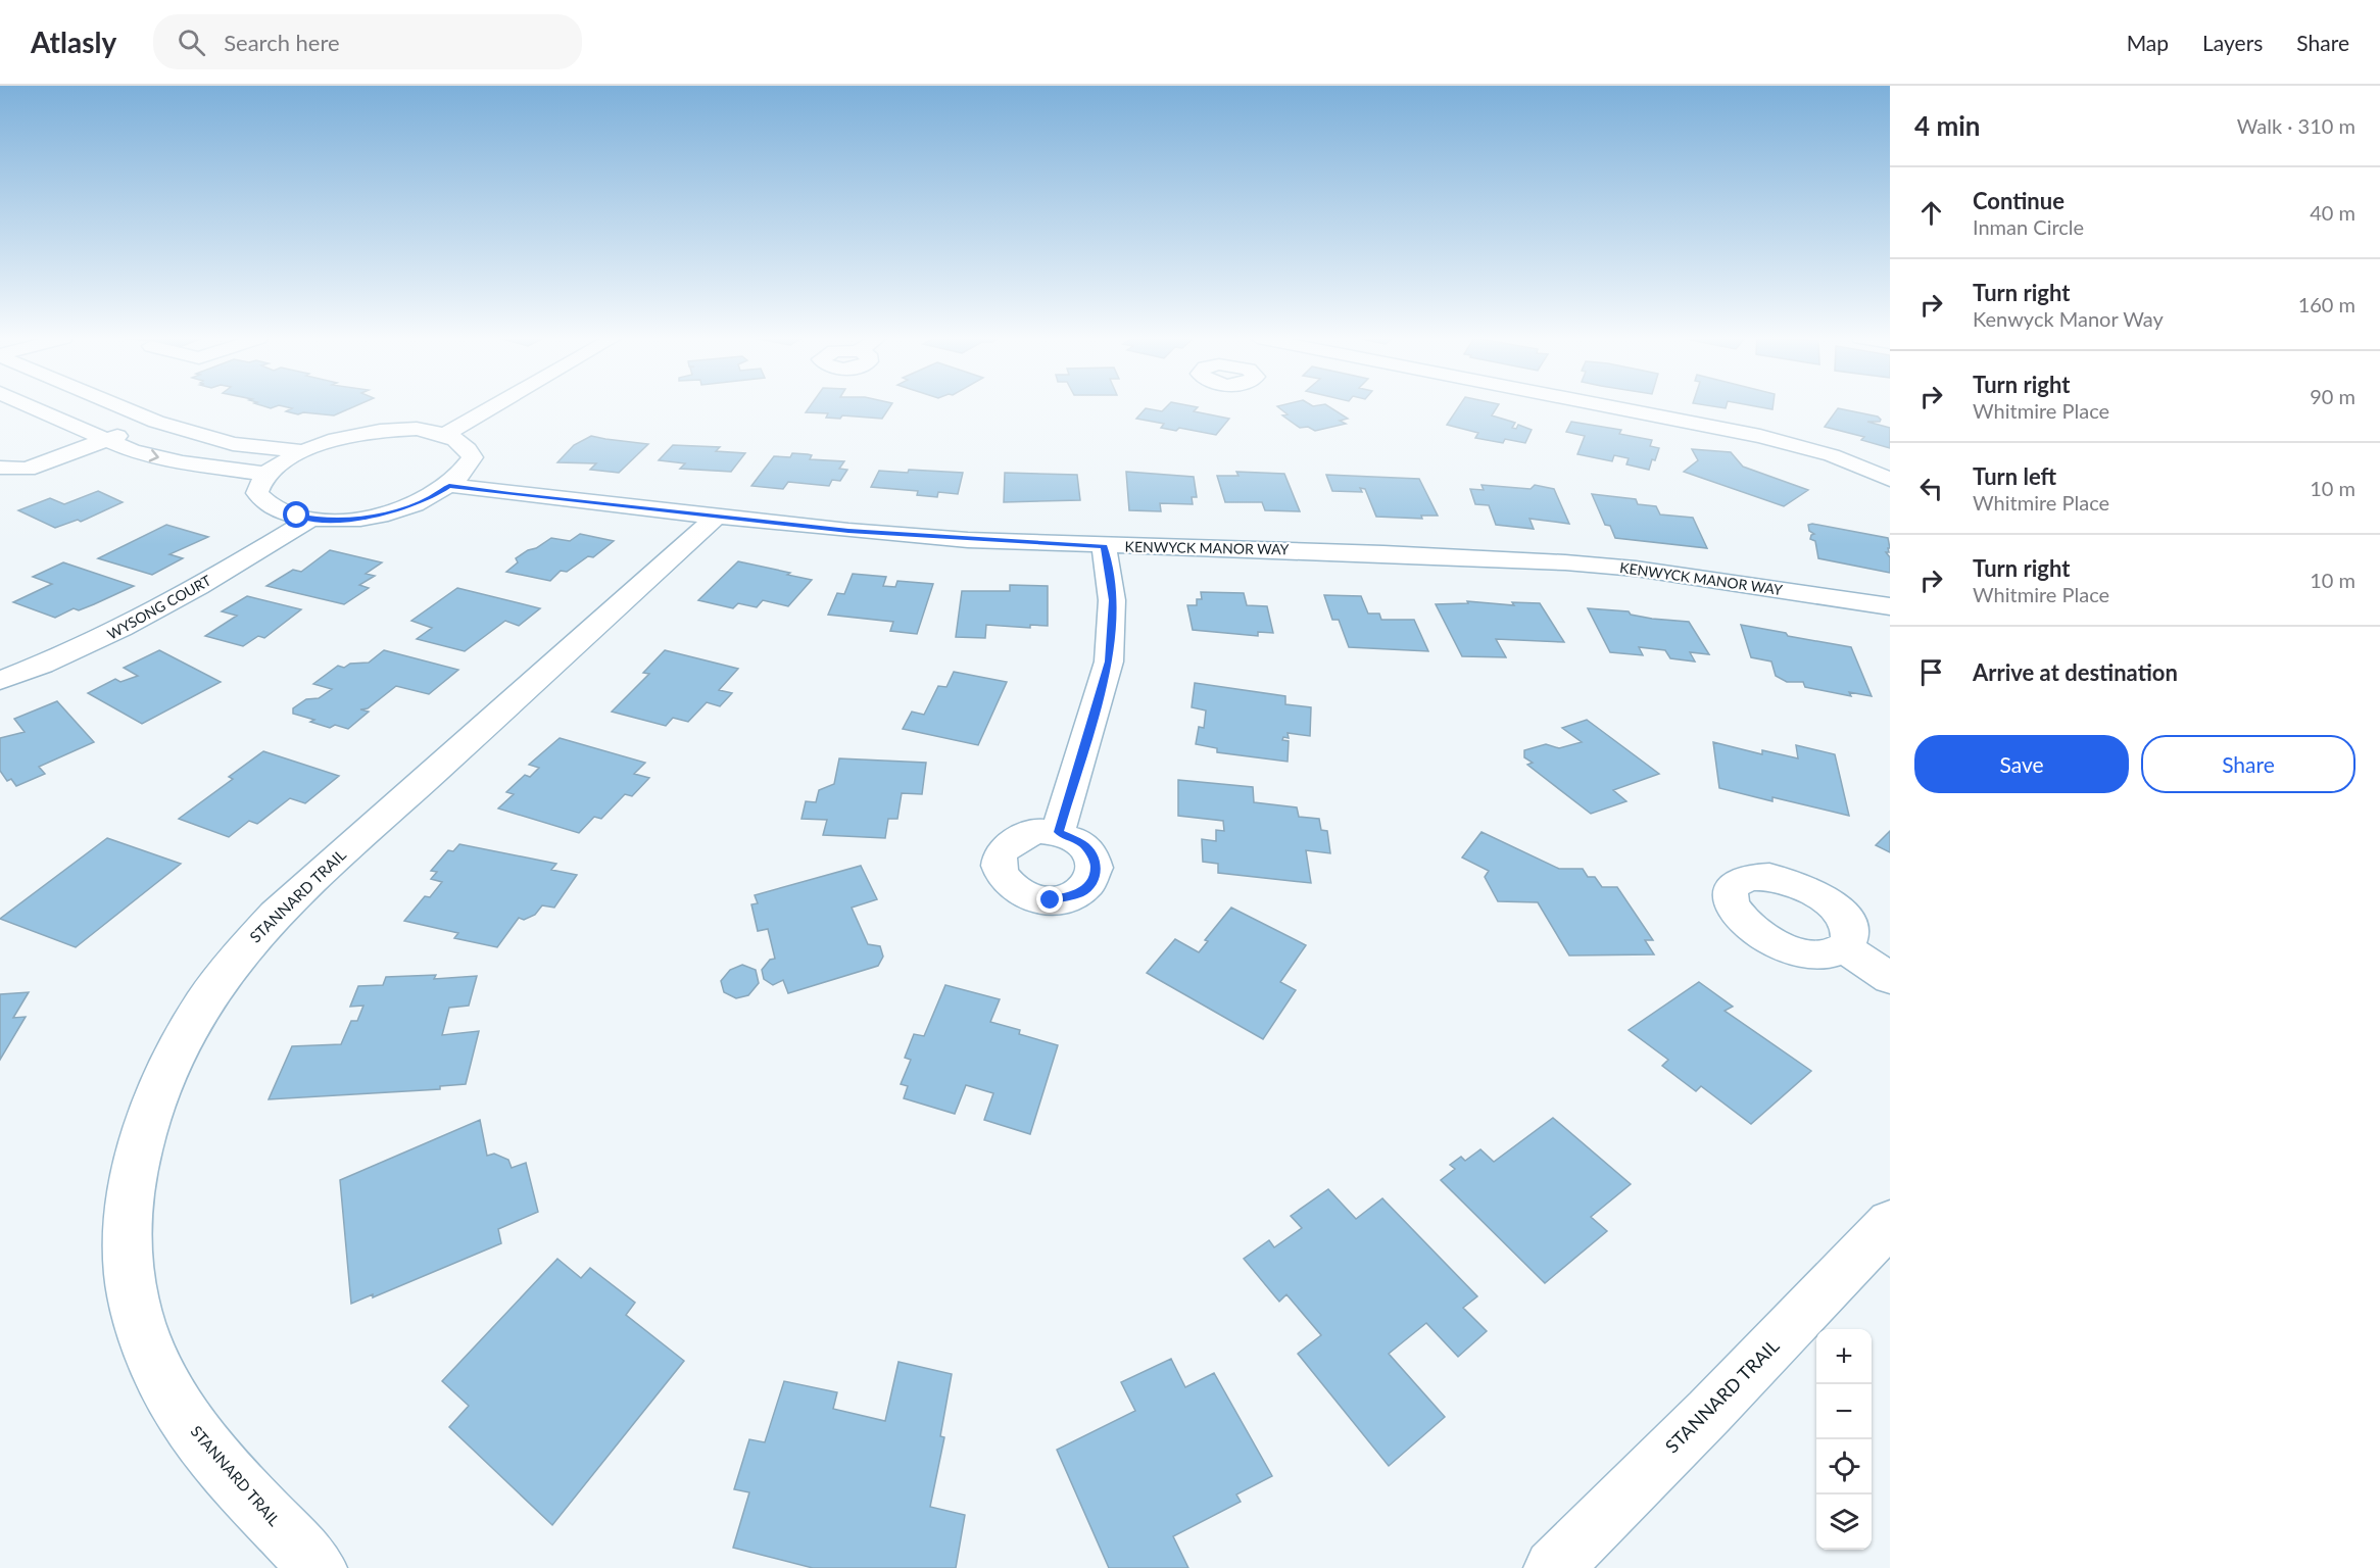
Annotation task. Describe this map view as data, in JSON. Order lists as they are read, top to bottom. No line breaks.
{"streets":{"street":["KENWYCK MANOR WAY","WYSONG COURT","STANNARD TRAIL"]},"crossings":[["KENWYCK MANOR WAY","STANNARD TRAIL"]],"page":{"header":"Atlasly","search":"Search here","nav":["Map","Layers","Share"],"heading":["4 min","Walk · 310 m"],"list":[["Continue","Inman Circle","40 m"],["Turn right","Kenwyck Manor Way","160 m"],["Turn right","Whitmire Place","90 m"],["Turn left","Whitmire Place","10 m"],["Turn right","Whitmire Place","10 m"],"Arrive at destination"],"buttons":["Save","Share"],"map_buttons":["+","−"]}}
